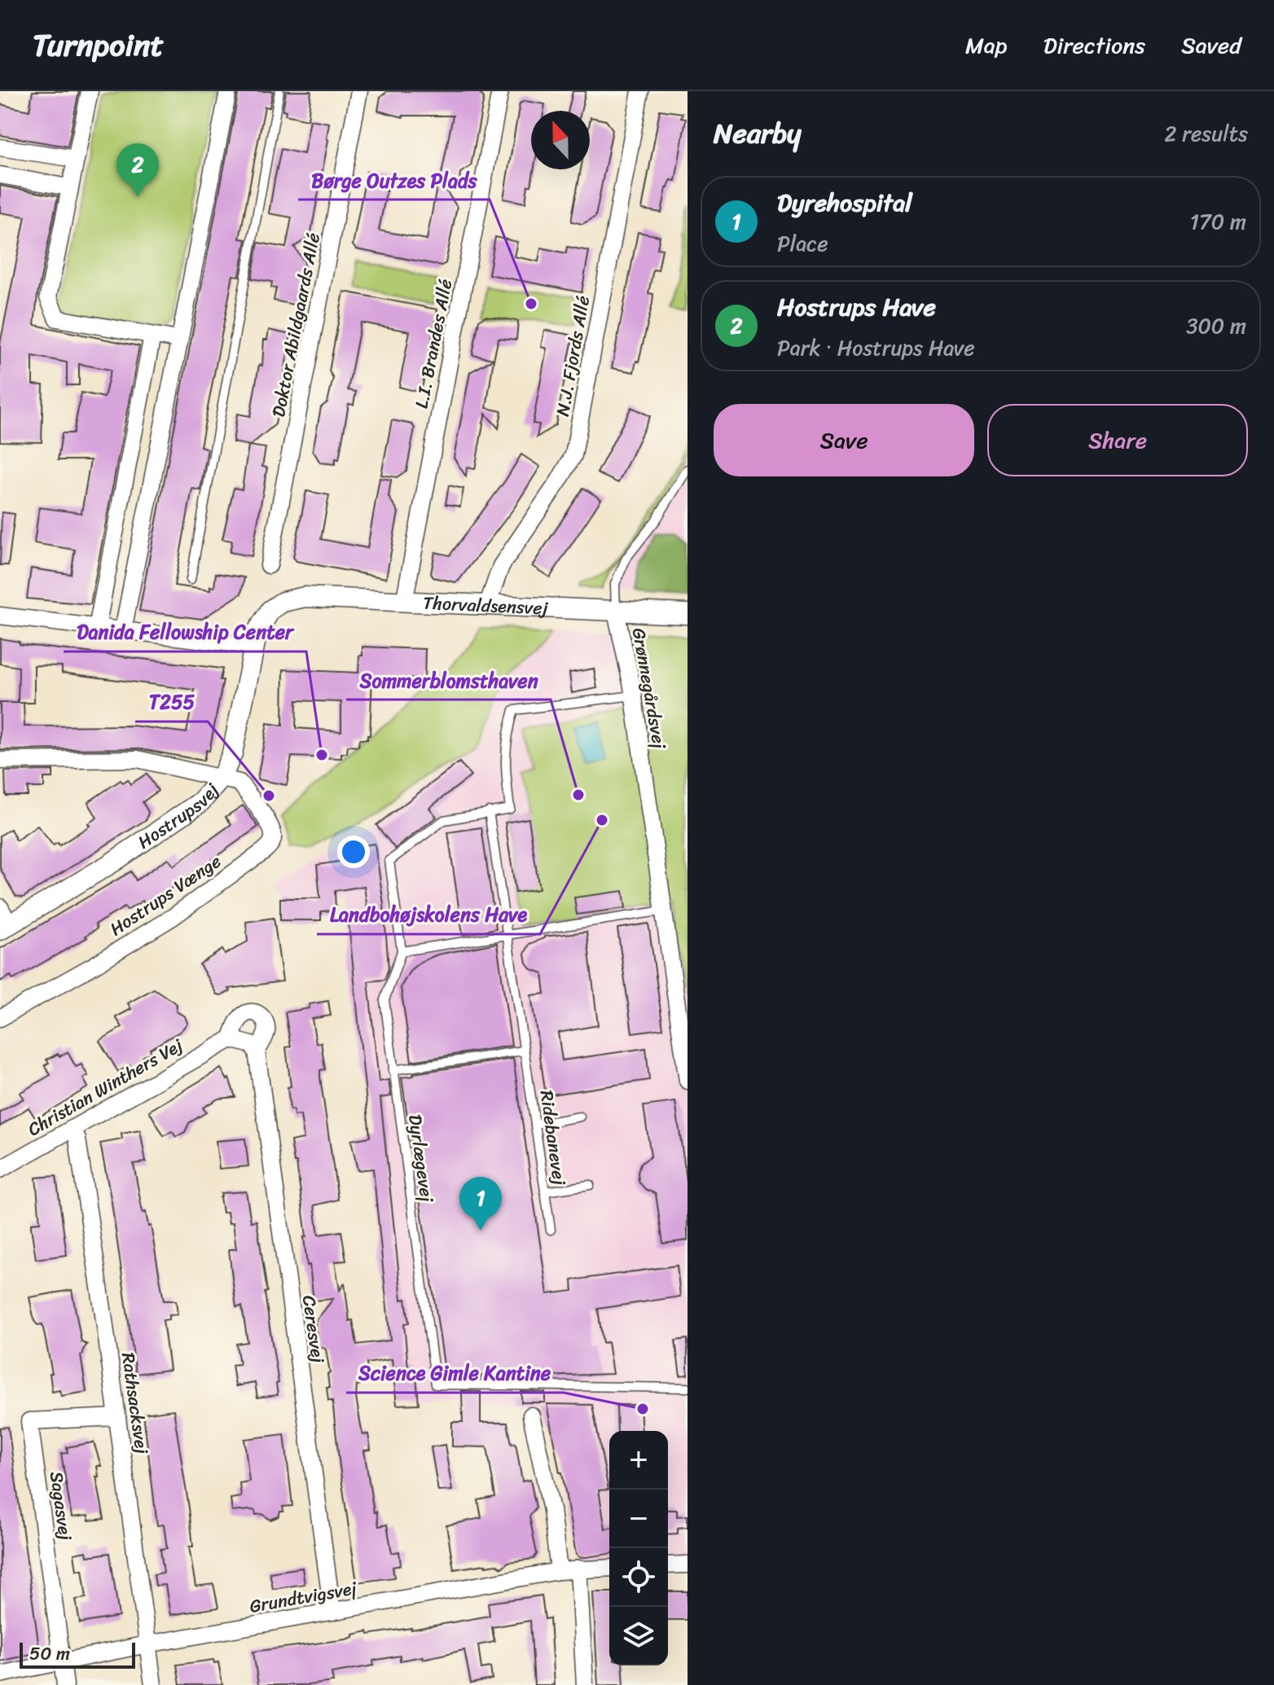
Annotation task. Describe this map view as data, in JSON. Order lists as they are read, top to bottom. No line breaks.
{"streets":{"street":["Doktor Abildgaards Allé","L.I. Brandes Allé","N.J. Fjords Allé","Thorvaldsensvej","Grønnegårdsvej","Hostrupsvej","Hostrups Vænge","Christian Winthers Vej","Ceresvej","Rathsacksvej","Sagasvej","Grundtvigsvej"],"lane":["Ridebanevej","Dyrlægevej"]},"crossings":[["L.I. Brandes Allé","Thorvaldsensvej"],["N.J. Fjords Allé","Thorvaldsensvej"],["Thorvaldsensvej","Grønnegårdsvej"],["Thorvaldsensvej","Hostrupsvej"],["Hostrupsvej","Hostrups Vænge"],["Christian Winthers Vej","Ceresvej"],["Christian Winthers Vej","Rathsacksvej"],["Ceresvej","Grundtvigsvej"],["Rathsacksvej","Sagasvej"],["Rathsacksvej","Grundtvigsvej"],["Sagasvej","Grundtvigsvej"]],"places":["Børge Outzes Plads","Danida Fellowship Center","Sommerblomsthaven","T255","Landbohøjskolens Have","Science Gimle Kantine"],"scale_bar":"50 m","north":"top","page":{"header":"Turnpoint","nav":["Map","Directions","Saved"],"heading":["Nearby","2 results"],"pins":["2","1"],"list":[{"mark":"1","name":"Dyrehospital","note":"Place","value":"170 m"},{"mark":"2","name":"Hostrups Have","note":"Park · Hostrups Have","value":"300 m"}],"buttons":["Save","Share"],"map_buttons":["+","−"],"scale":"50 m"}}
